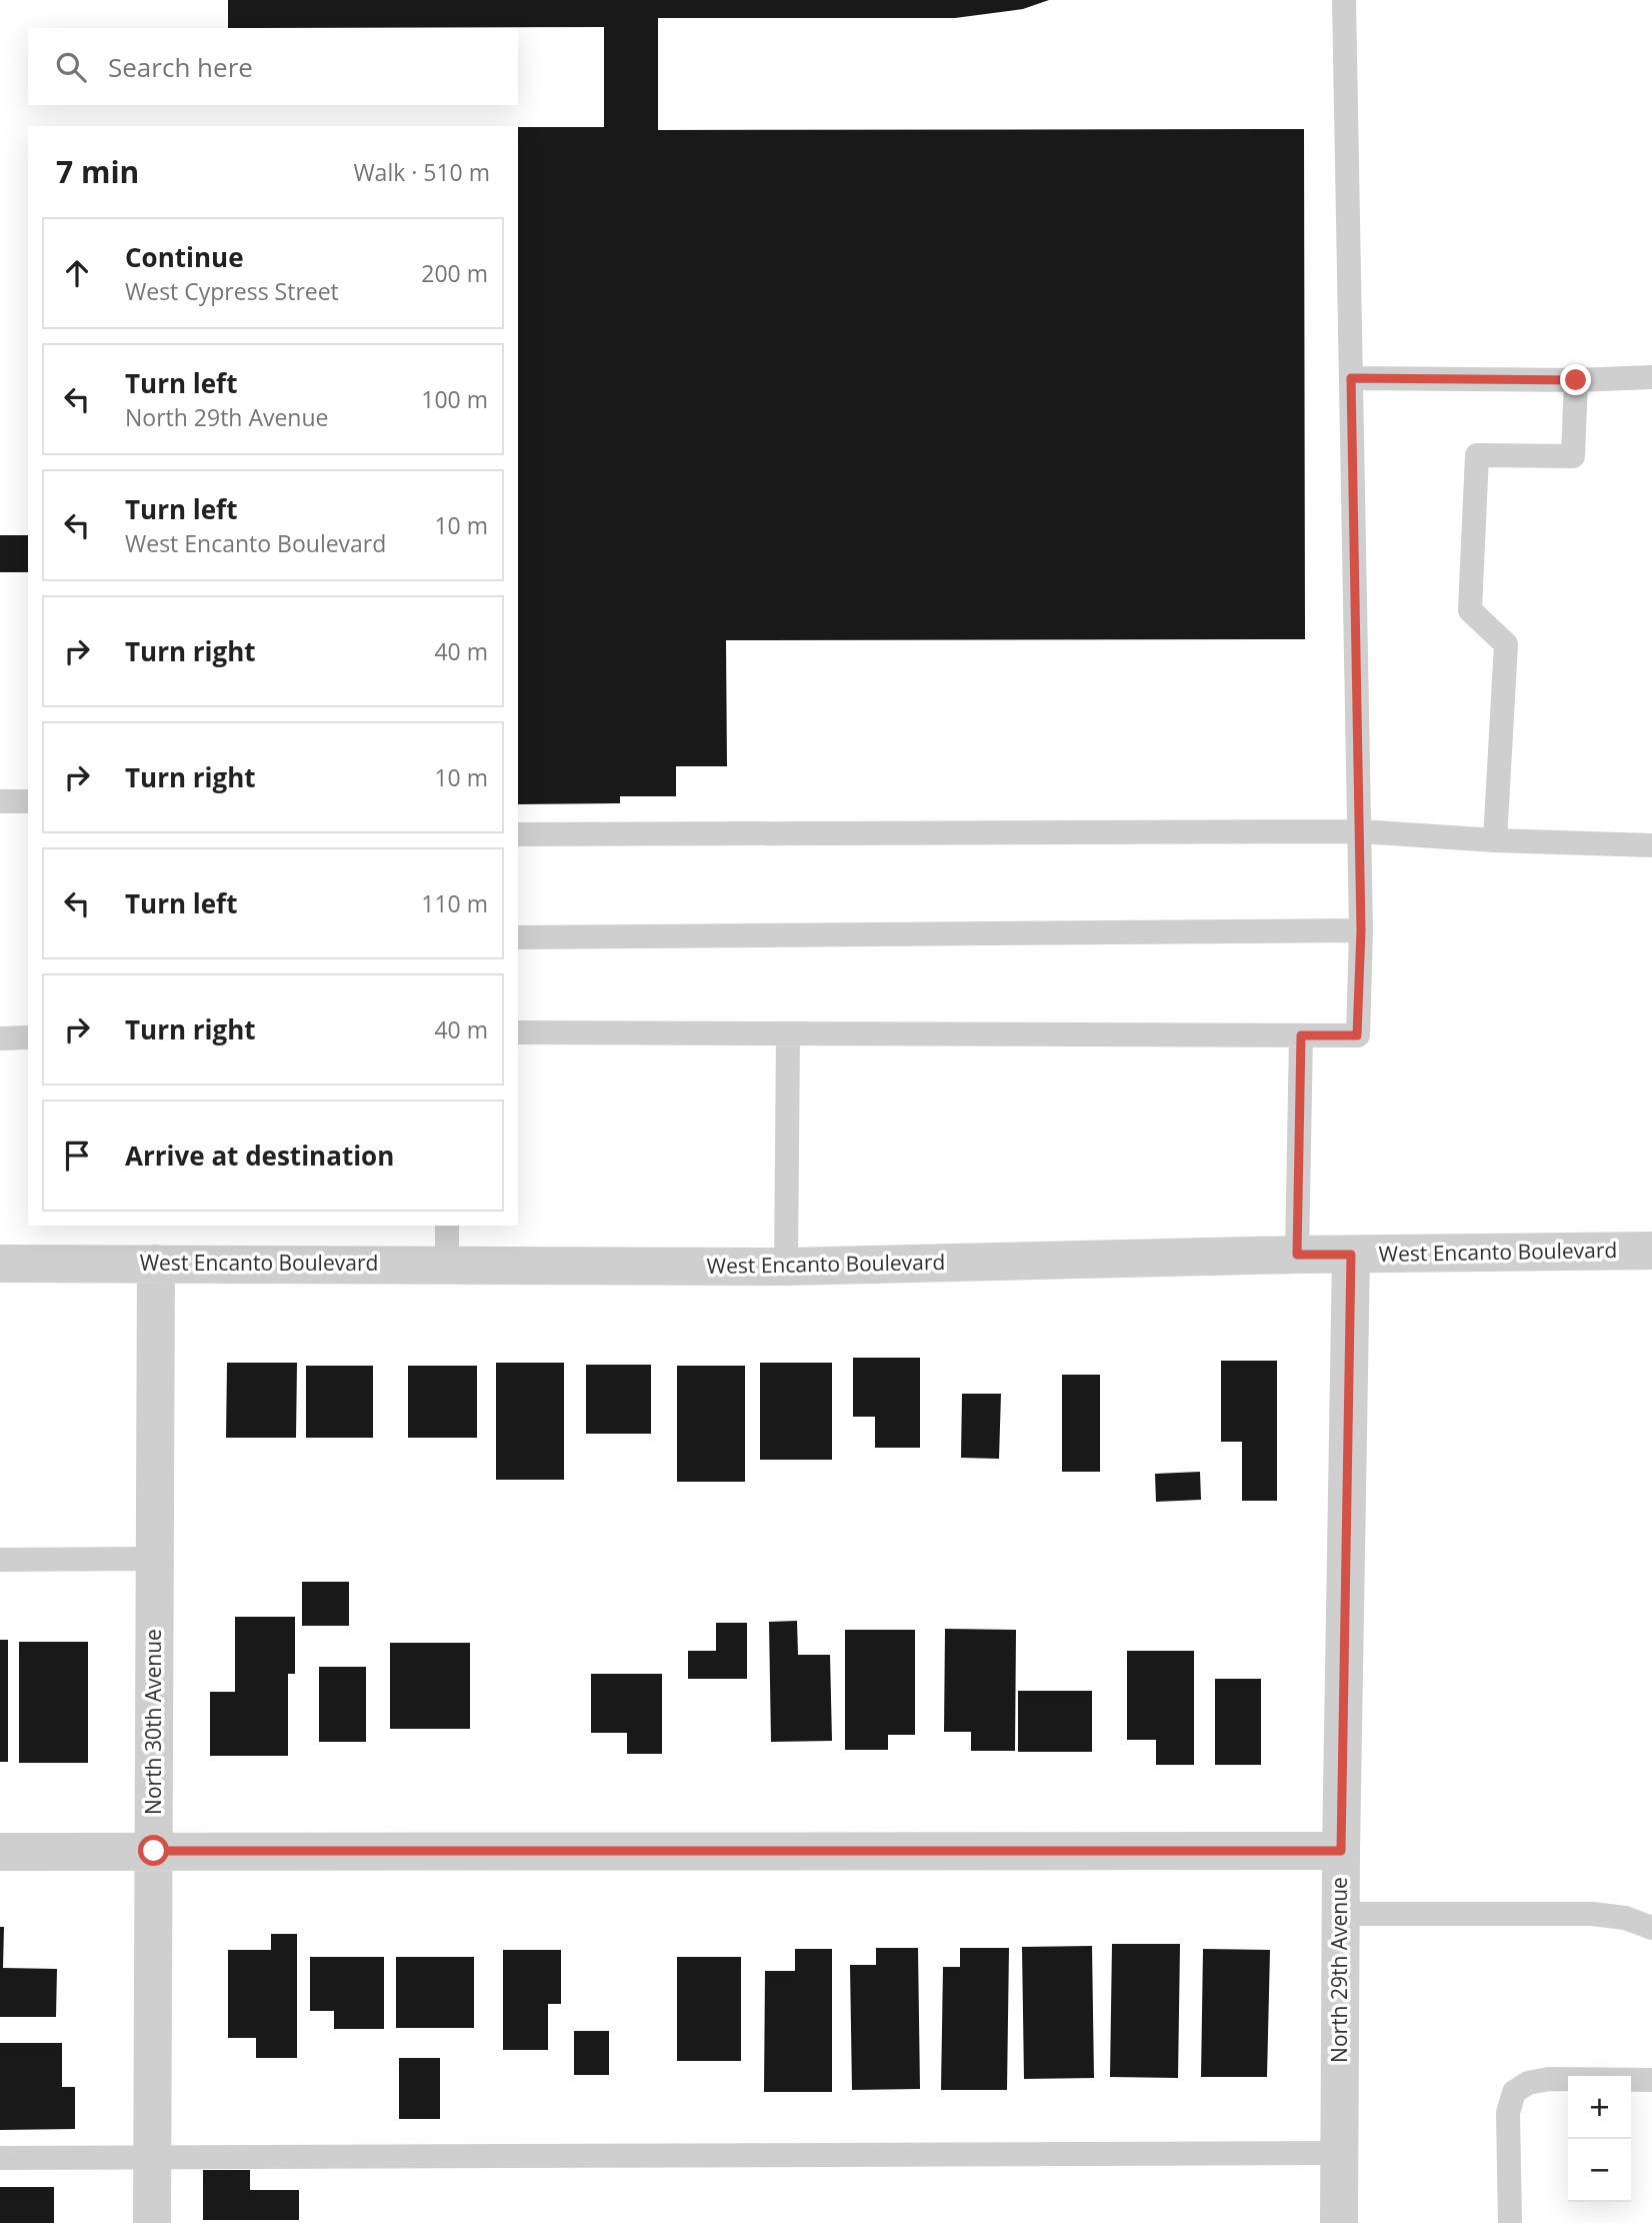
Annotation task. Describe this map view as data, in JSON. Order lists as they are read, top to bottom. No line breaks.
{"streets":{"street":["West Encanto Boulevard","North 30th Avenue","North 29th Avenue"]},"crossings":[["West Encanto Boulevard","North 30th Avenue"],["West Encanto Boulevard","North 29th Avenue"]],"page":{"search":"Search here","heading":["7 min","Walk · 510 m"],"list":[["Continue","West Cypress Street","200 m"],["Turn left","North 29th Avenue","100 m"],["Turn left","West Encanto Boulevard","10 m"],["Turn right","40 m"],["Turn right","10 m"],["Turn left","110 m"],["Turn right","40 m"],"Arrive at destination"],"map_buttons":["+","−"]}}
